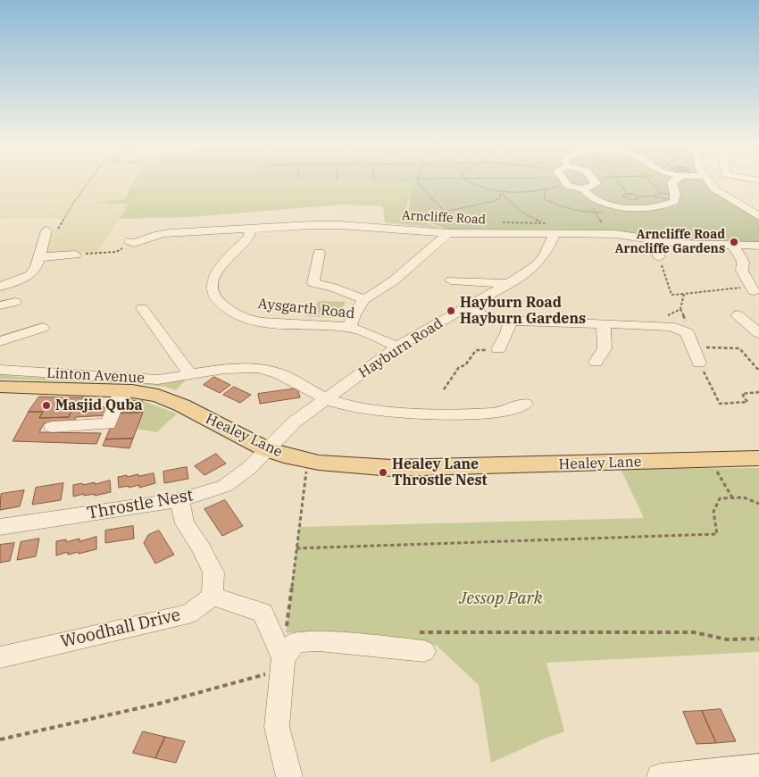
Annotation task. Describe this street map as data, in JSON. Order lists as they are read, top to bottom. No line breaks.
{"streets":{"main road":["Healey Lane"],"street":["Arncliffe Road","Aysgarth Road","Hayburn Road","Linton Avenue","Throstle Nest","Woodhall Drive"]},"crossings":[["Arncliffe Road","Aysgarth Road"],["Arncliffe Road","Hayburn Road"],["Aysgarth Road","Hayburn Road"],["Hayburn Road","Linton Avenue"],["Hayburn Road","Healey Lane"],["Hayburn Road","Throstle Nest"],["Healey Lane","Throstle Nest"]],"parks":["Jessop Park"],"places":["Arncliffe Road Arncliffe Gardens","Hayburn Road Hayburn Gardens","Masjid Quba","Healey Lane Throstle Nest"]}
